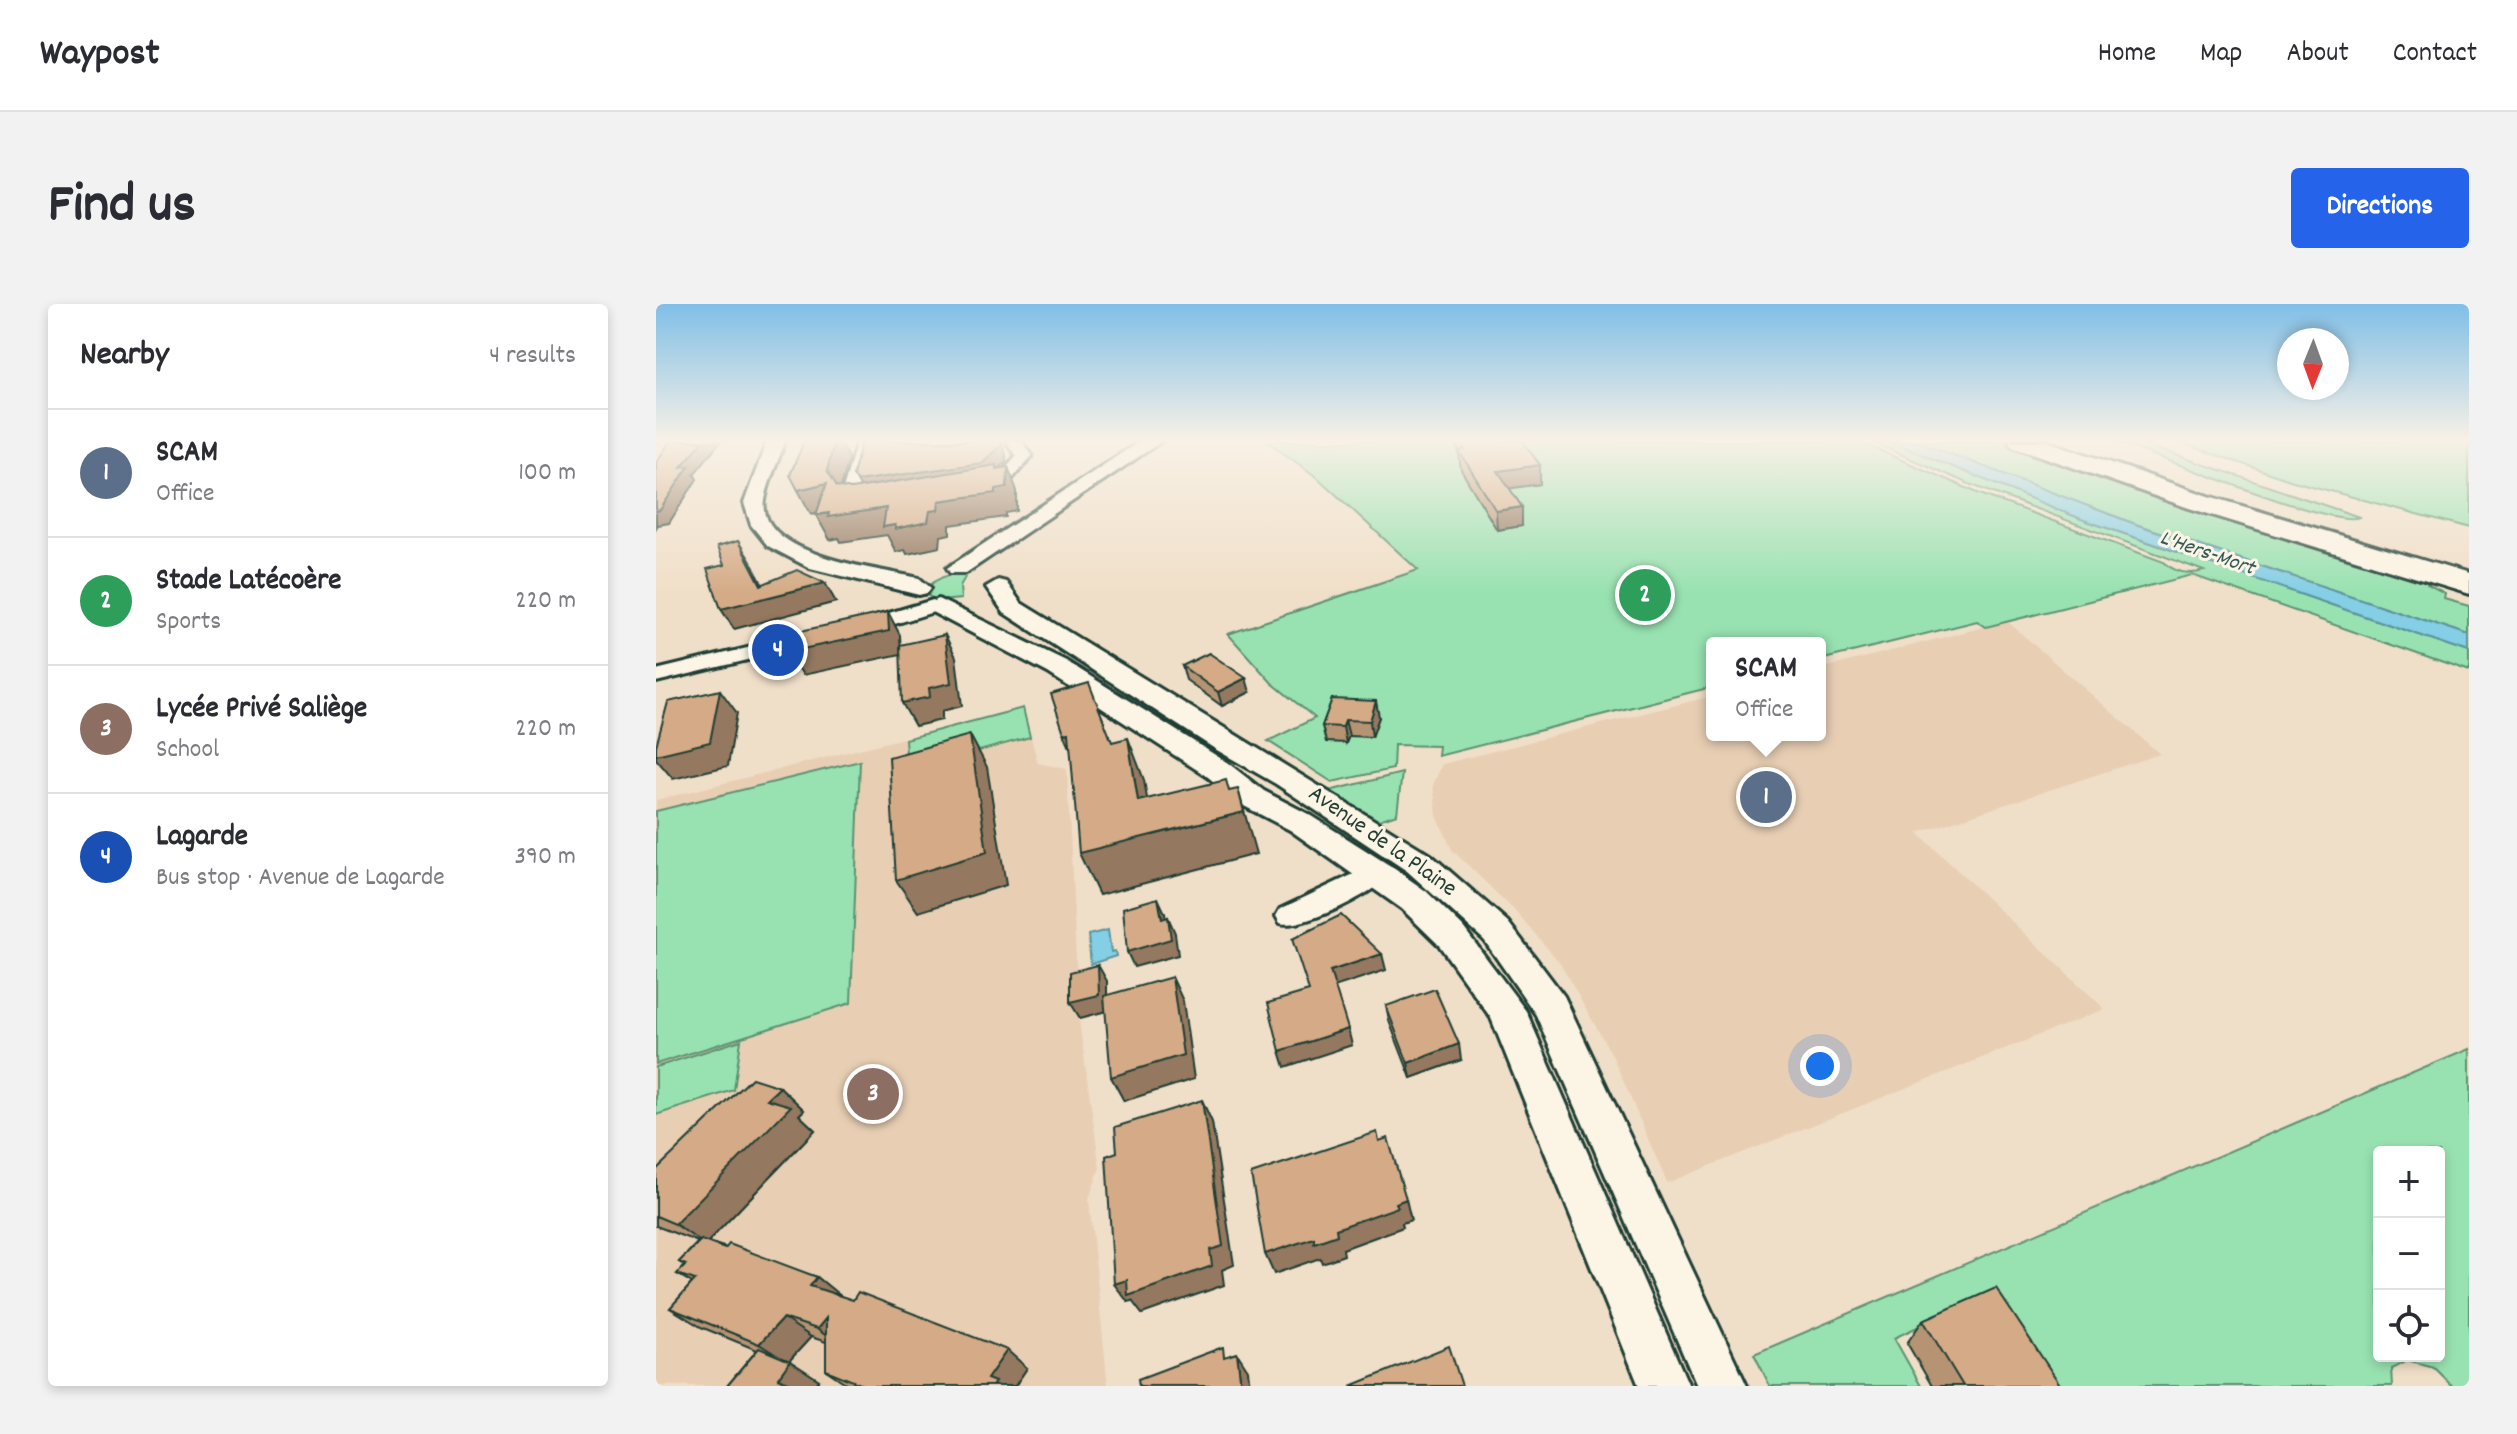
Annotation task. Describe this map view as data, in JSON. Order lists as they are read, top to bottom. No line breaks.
{"streets":{"street":["Avenue de la Plaine"]},"water":["L'Hers-Mort"],"north":"bottom","page":{"header":"Waypost","nav":["Home","Map","About","Contact"],"title":"Find us","buttons":"Directions","heading":["Nearby","4 results"],"list":[{"mark":"1","name":"SCAM","note":"Office","value":"100 m"},{"mark":"2","name":"Stade Latécoère","note":"Sports","value":"220 m"},{"mark":"3","name":"Lycée Privé Saliège","note":"School","value":"220 m"},{"mark":"4","name":"Lagarde","note":"Bus stop · Avenue de Lagarde","value":"390 m"}],"pins":["2","4","1","3"],"popup":["SCAM","Office"],"map_buttons":["+","−"]}}
